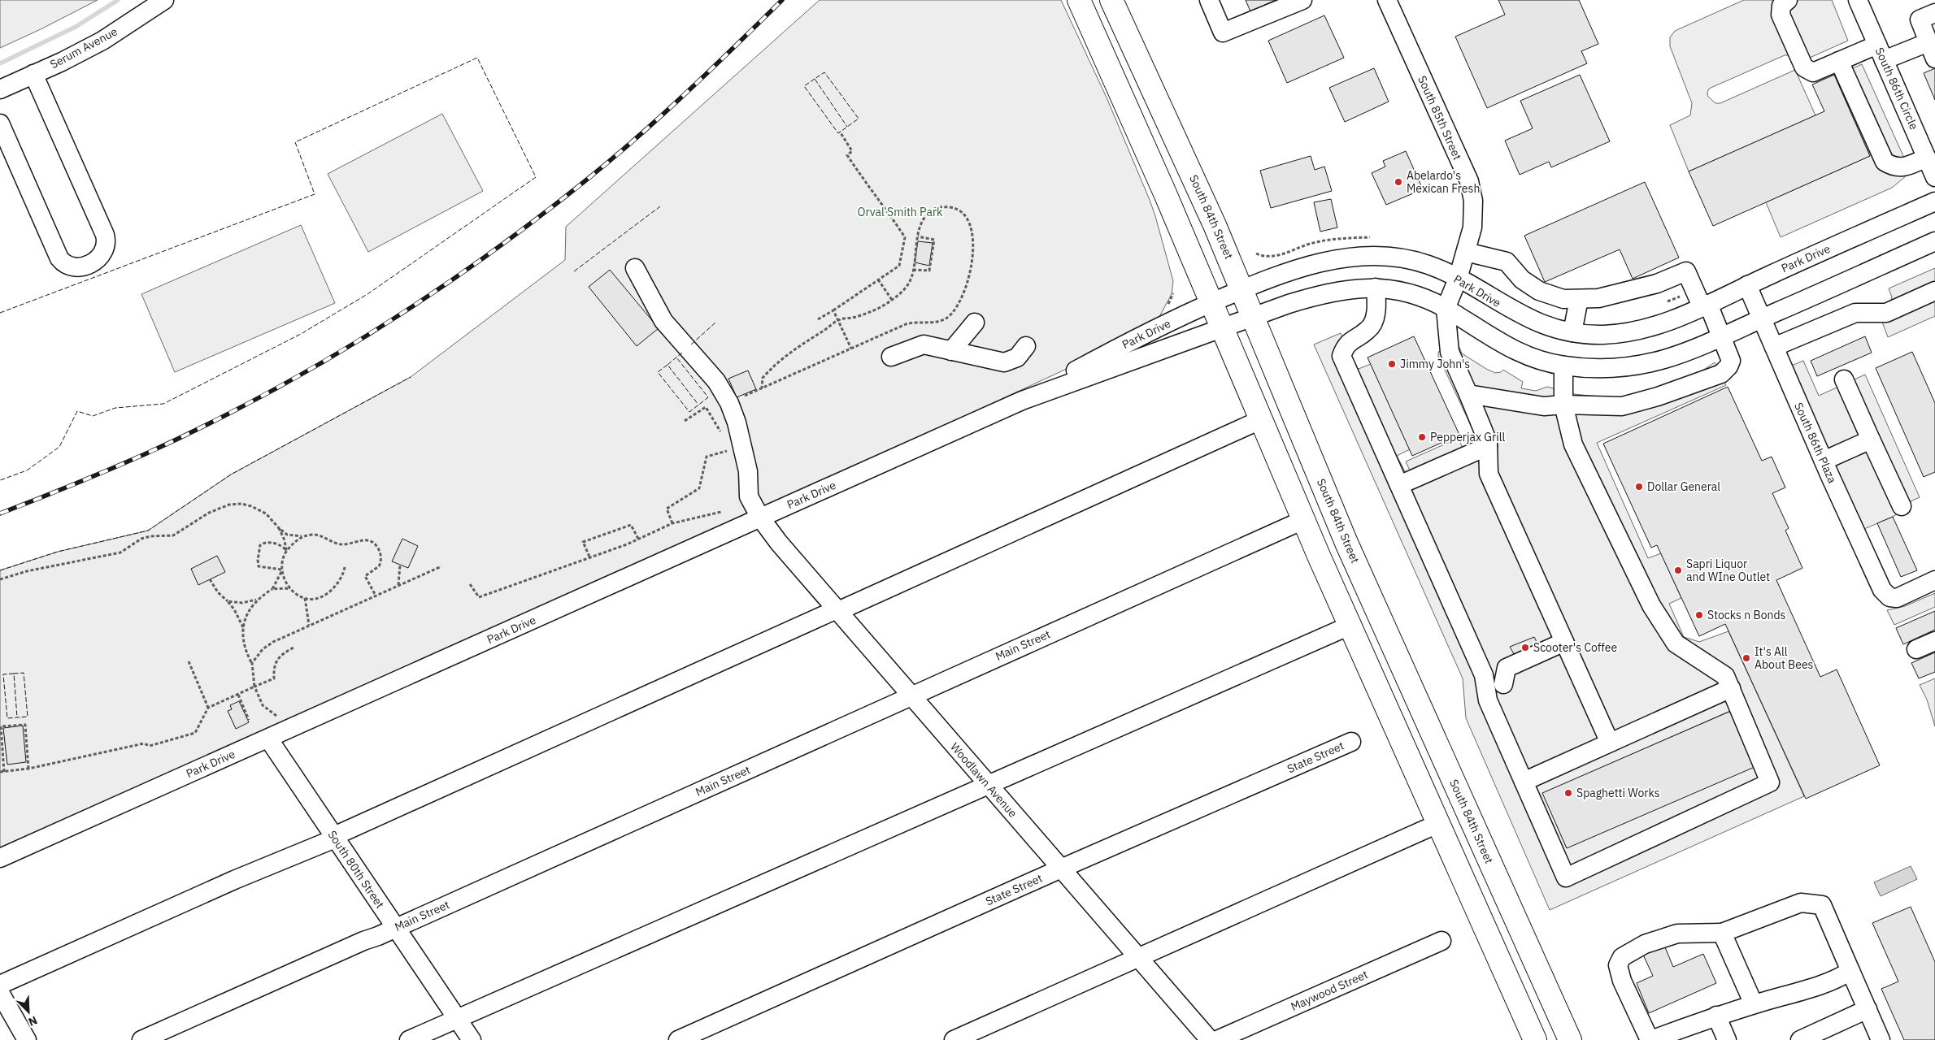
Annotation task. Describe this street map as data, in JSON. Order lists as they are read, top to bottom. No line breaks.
{"streets":{"main road":["South 84th Street"],"street":["Serum Avenue","South 86th Circle","South 85th Street","Park Drive","South 86th Plaza","Main Street","State Street","Woodlawn Avenue","South 80th Street","Maywood Street"]},"crossings":[["South 85th Street","Park Drive"],["South 84th Street","Park Drive"],["Park Drive","South 86th Plaza"],["Park Drive","Woodlawn Avenue"],["Park Drive","South 80th Street"],["Main Street","Woodlawn Avenue"],["Main Street","South 80th Street"],["State Street","Woodlawn Avenue"]],"parks":["Orval Smith Park"],"places":["Abelardo's Mexican Fresh","Jimmy John's","Pepperjax Grill","Dollar General","Sapri Liquor and WIne Outlet","Stocks n Bonds","Scooter's Coffee","It's All About Bees","Spaghetti Works"],"north":"bottom right"}
